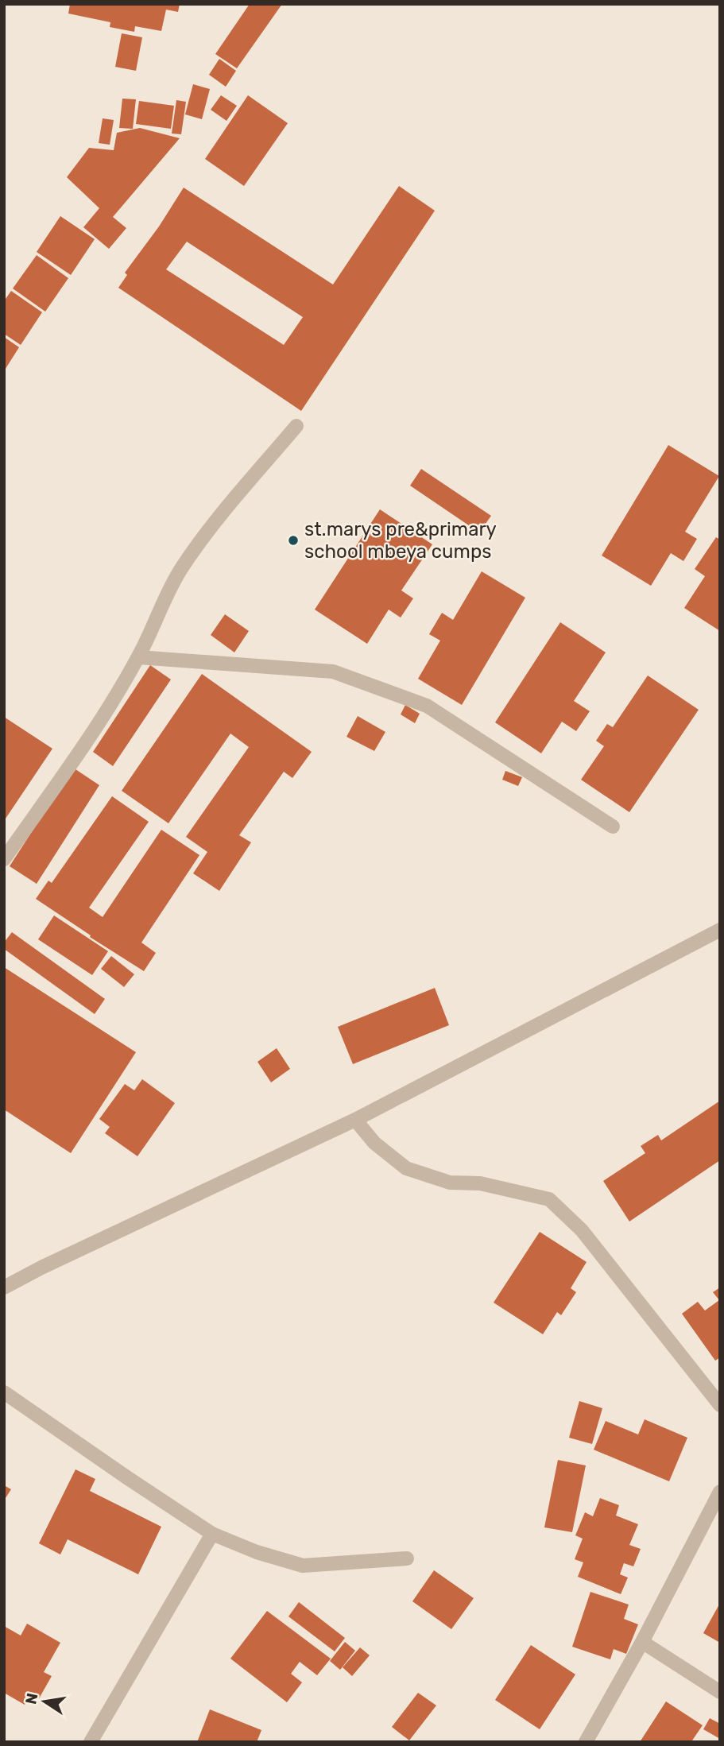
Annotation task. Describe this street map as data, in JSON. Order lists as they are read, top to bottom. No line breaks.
{"places":["st.marys pre&primary school mbeya cumps"],"north":"left"}
